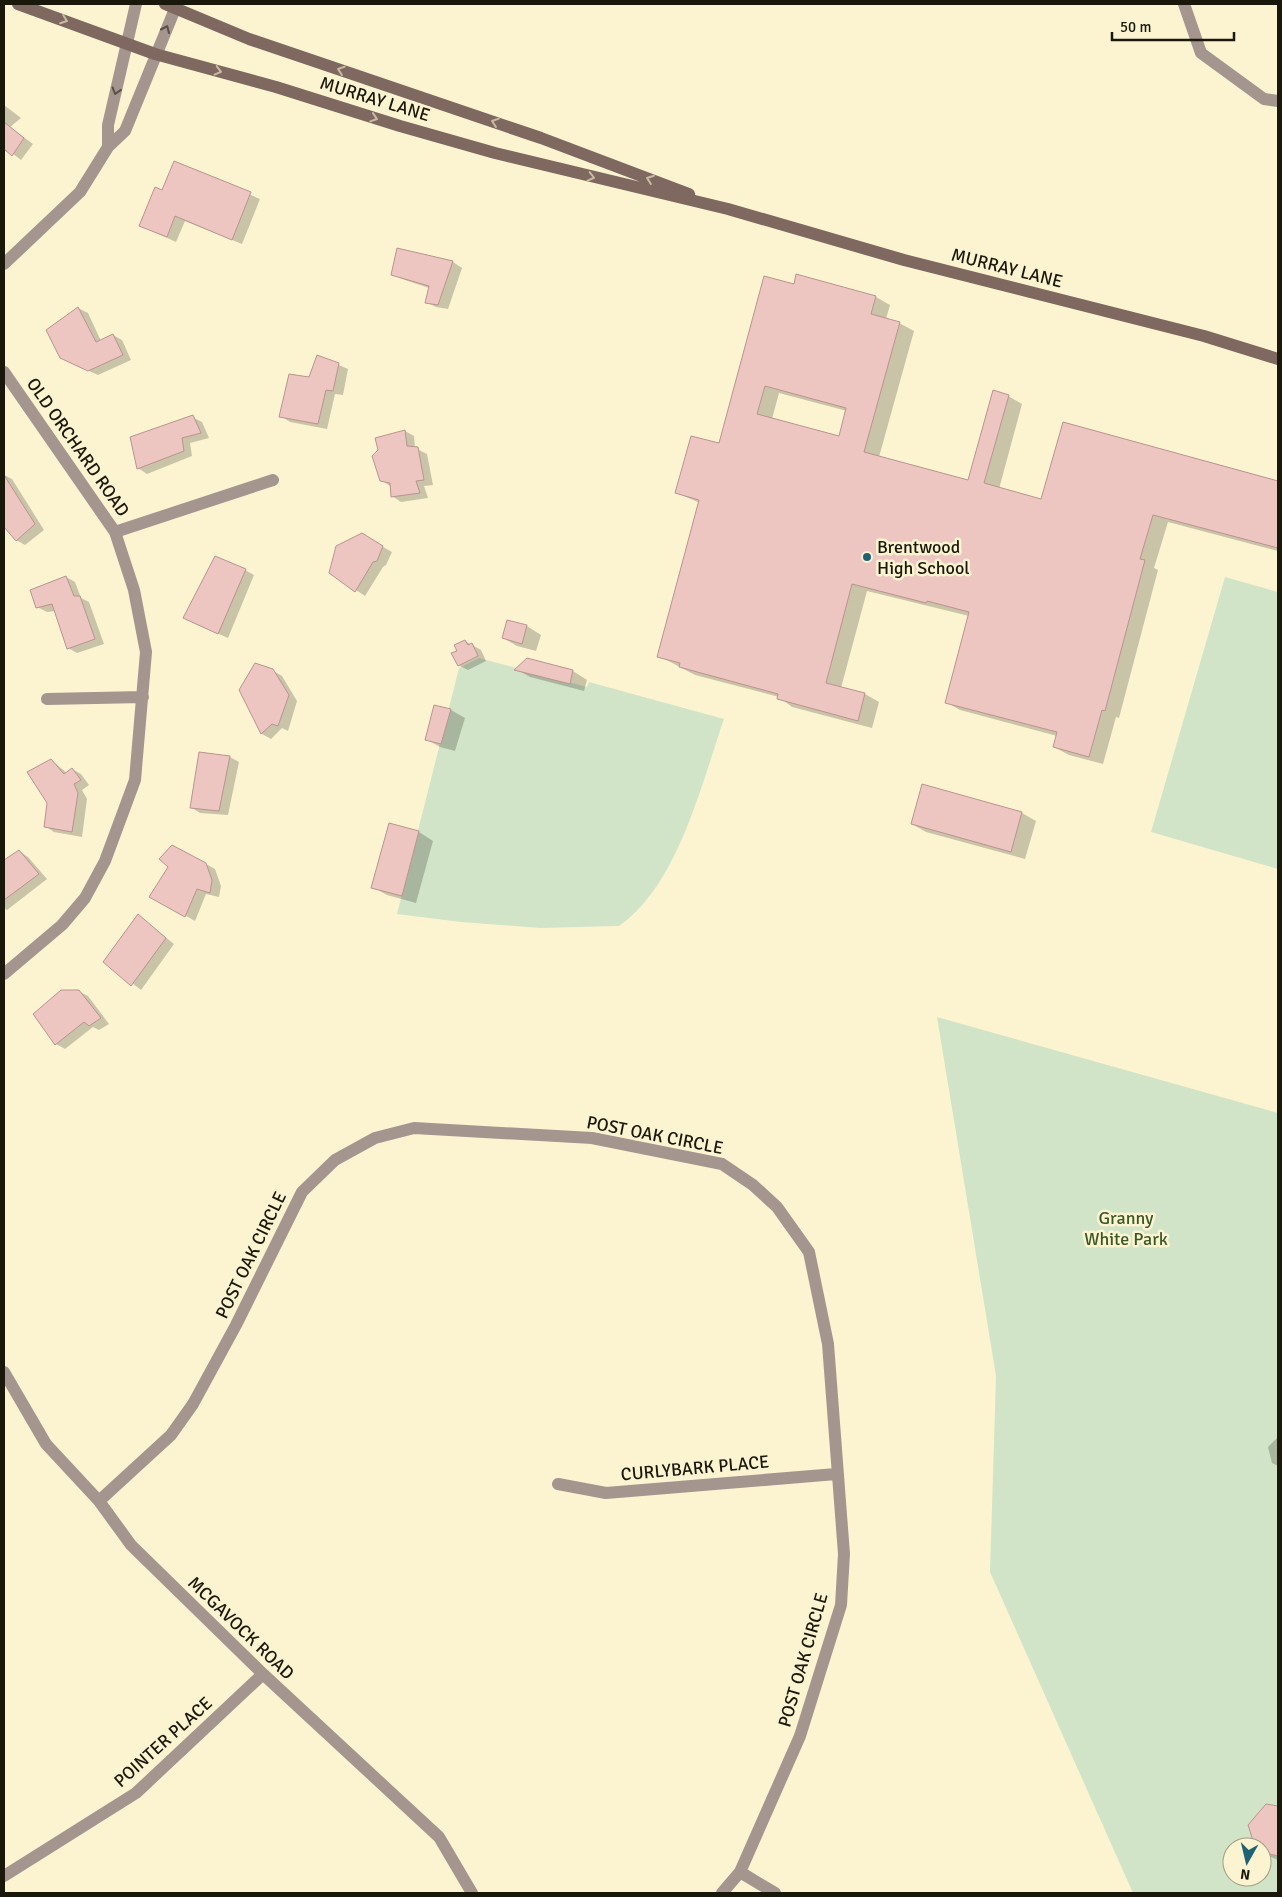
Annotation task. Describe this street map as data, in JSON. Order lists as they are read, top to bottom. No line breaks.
{"streets":{"main road":["MURRAY LANE"],"street":["OLD ORCHARD ROAD","POST OAK CIRCLE","CURLYBARK PLACE","MCGAVOCK ROAD","POINTER PLACE"]},"crossings":[["POST OAK CIRCLE","CURLYBARK PLACE"],["POST OAK CIRCLE","MCGAVOCK ROAD"],["MCGAVOCK ROAD","POINTER PLACE"]],"parks":["Granny White Park"],"places":["Brentwood High School"],"scale_bar":"50 m","north":"bottom"}
